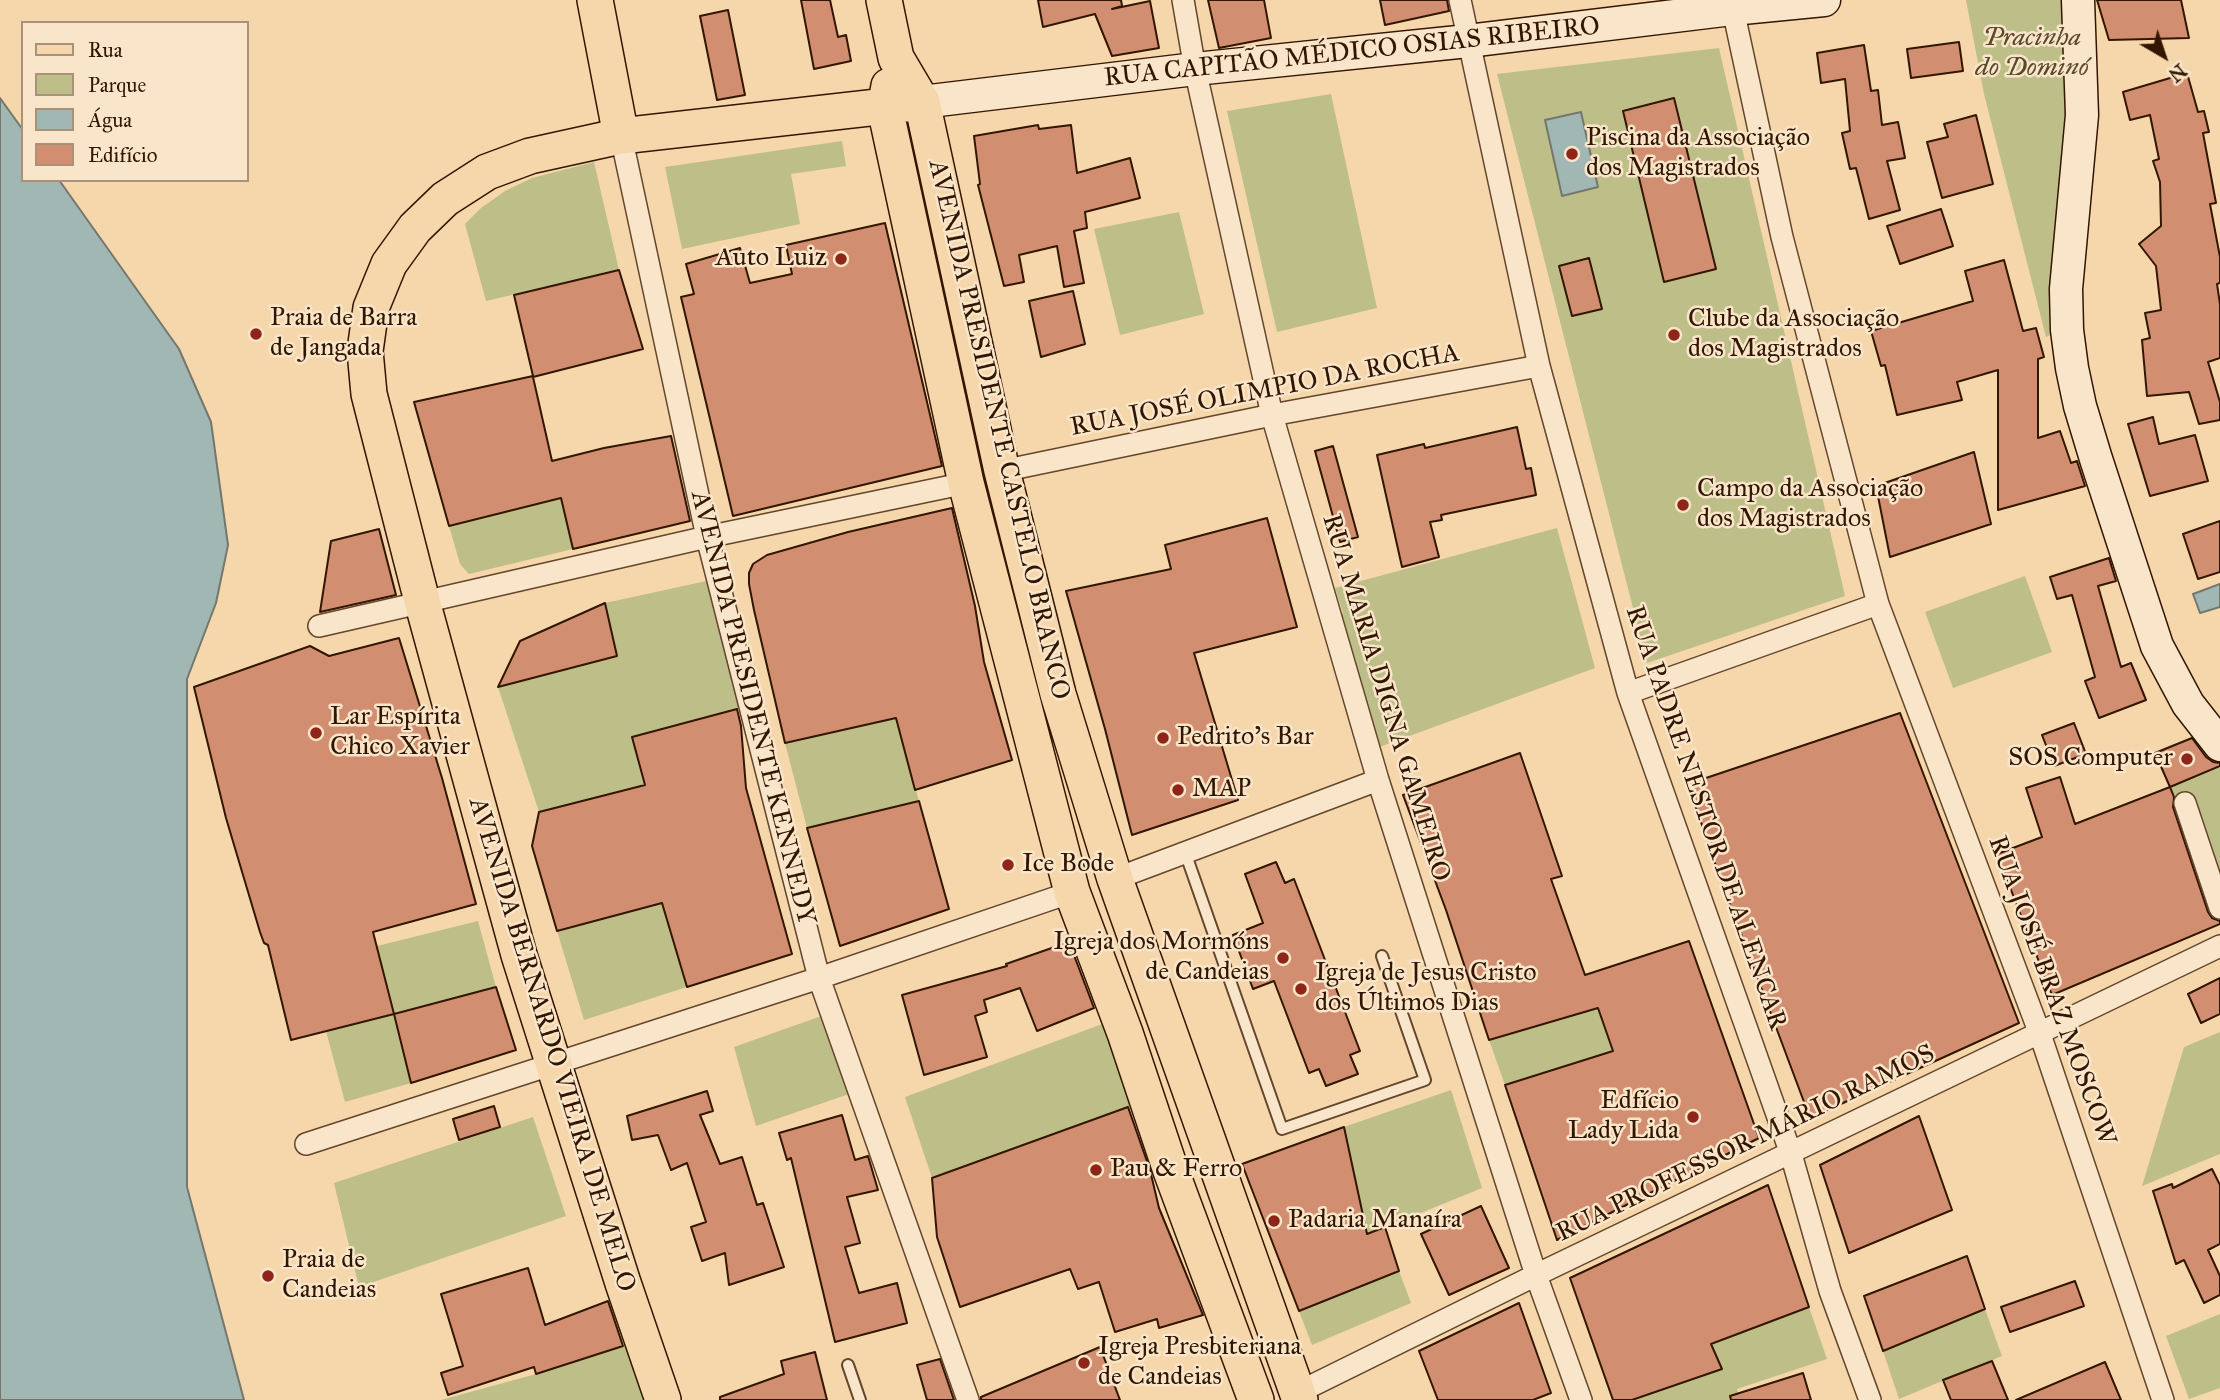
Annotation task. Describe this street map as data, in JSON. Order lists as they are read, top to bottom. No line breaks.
{"streets":{"main road":["RUA CAPITÃO MÉDICO OSIAS RIBEIRO","AVENIDA PRESIDENTE CASTELO BRANCO","AVENIDA PRESIDENTE KENNEDY","AVENIDA BERNARDO VIEIRA DE MELO"],"street":["RUA JOSÉ OLIMPIO DA ROCHA","RUA MARIA DIGNA GAMEIRO","RUA PADRE NESTOR DE ALENCAR","RUA JOSÉ BRAZ MOSCOW","RUA PROFESSOR MÁRIO RAMOS"]},"crossings":[["RUA CAPITÃO MÉDICO OSIAS RIBEIRO","AVENIDA PRESIDENTE CASTELO BRANCO"],["RUA CAPITÃO MÉDICO OSIAS RIBEIRO","RUA MARIA DIGNA GAMEIRO"],["RUA CAPITÃO MÉDICO OSIAS RIBEIRO","AVENIDA PRESIDENTE KENNEDY"],["RUA CAPITÃO MÉDICO OSIAS RIBEIRO","RUA PADRE NESTOR DE ALENCAR"],["RUA CAPITÃO MÉDICO OSIAS RIBEIRO","RUA JOSÉ BRAZ MOSCOW"],["RUA CAPITÃO MÉDICO OSIAS RIBEIRO","AVENIDA BERNARDO VIEIRA DE MELO"],["RUA JOSÉ OLIMPIO DA ROCHA","AVENIDA PRESIDENTE CASTELO BRANCO"],["RUA JOSÉ OLIMPIO DA ROCHA","RUA MARIA DIGNA GAMEIRO"],["RUA JOSÉ OLIMPIO DA ROCHA","RUA PADRE NESTOR DE ALENCAR"],["AVENIDA PRESIDENTE CASTELO BRANCO","RUA PROFESSOR MÁRIO RAMOS"],["RUA MARIA DIGNA GAMEIRO","RUA PROFESSOR MÁRIO RAMOS"],["AVENIDA PRESIDENTE KENNEDY","AVENIDA BERNARDO VIEIRA DE MELO"],["RUA PADRE NESTOR DE ALENCAR","RUA PROFESSOR MÁRIO RAMOS"],["RUA JOSÉ BRAZ MOSCOW","RUA PROFESSOR MÁRIO RAMOS"]],"parks":["Pracinha do Dominó"],"places":["Piscina da Associação dos Magistrados","Auto Luiz","Praia de Barra de Jangada","Clube da Associação dos Magistrados","Campo da Associação dos Magistrados","Lar Espírita Chico Xavier","Pedrito's Bar","SOS Computer","MAP","Ice Bode","Igreja dos Mormóns de Candeias","Igreja de Jesus Cristo dos Últimos Dias","Edfício Lady Lida","Pau & Ferro","Padaria Manaíra","Praia de Candeias","Igreja Presbiteriana de Candeias"],"legend":["Rua","Parque","Água","Edifício"],"north":"bottom right"}
